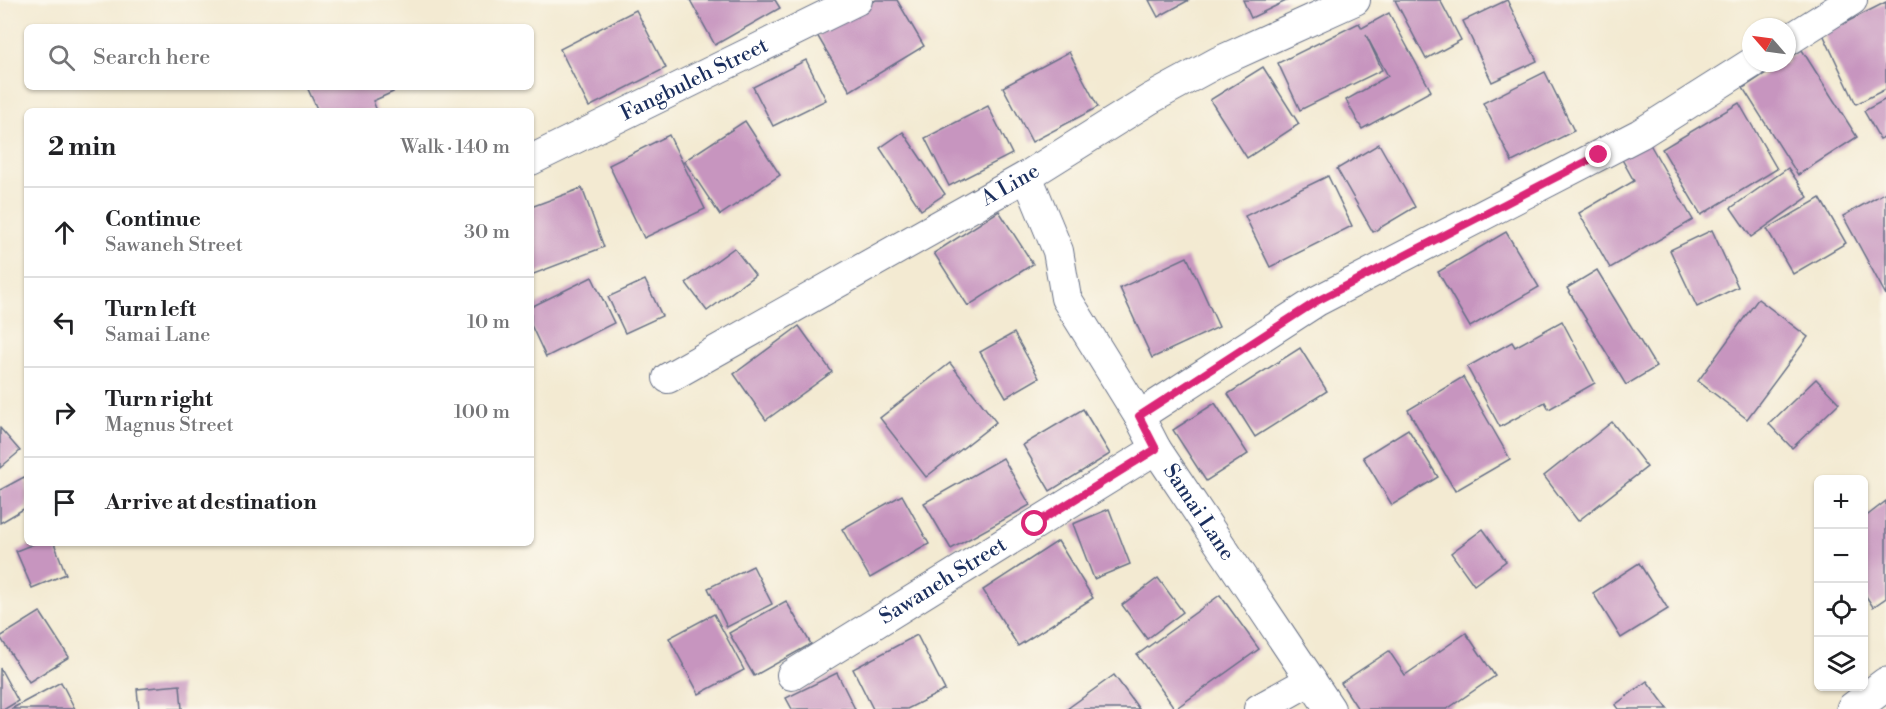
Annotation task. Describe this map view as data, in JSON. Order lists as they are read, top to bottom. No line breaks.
{"streets":{"street":["Fangbuleh Street","A Line","Samai Lane","Sawaneh Street"]},"crossings":[["A Line","Samai Lane"],["Samai Lane","Sawaneh Street"]],"north":"top left","page":{"search":"Search here","heading":["2 min","Walk · 140 m"],"list":[["Continue","Sawaneh Street","30 m"],["Turn left","Samai Lane","10 m"],["Turn right","Magnus Street","100 m"],"Arrive at destination"],"map_buttons":["+","−"]}}
